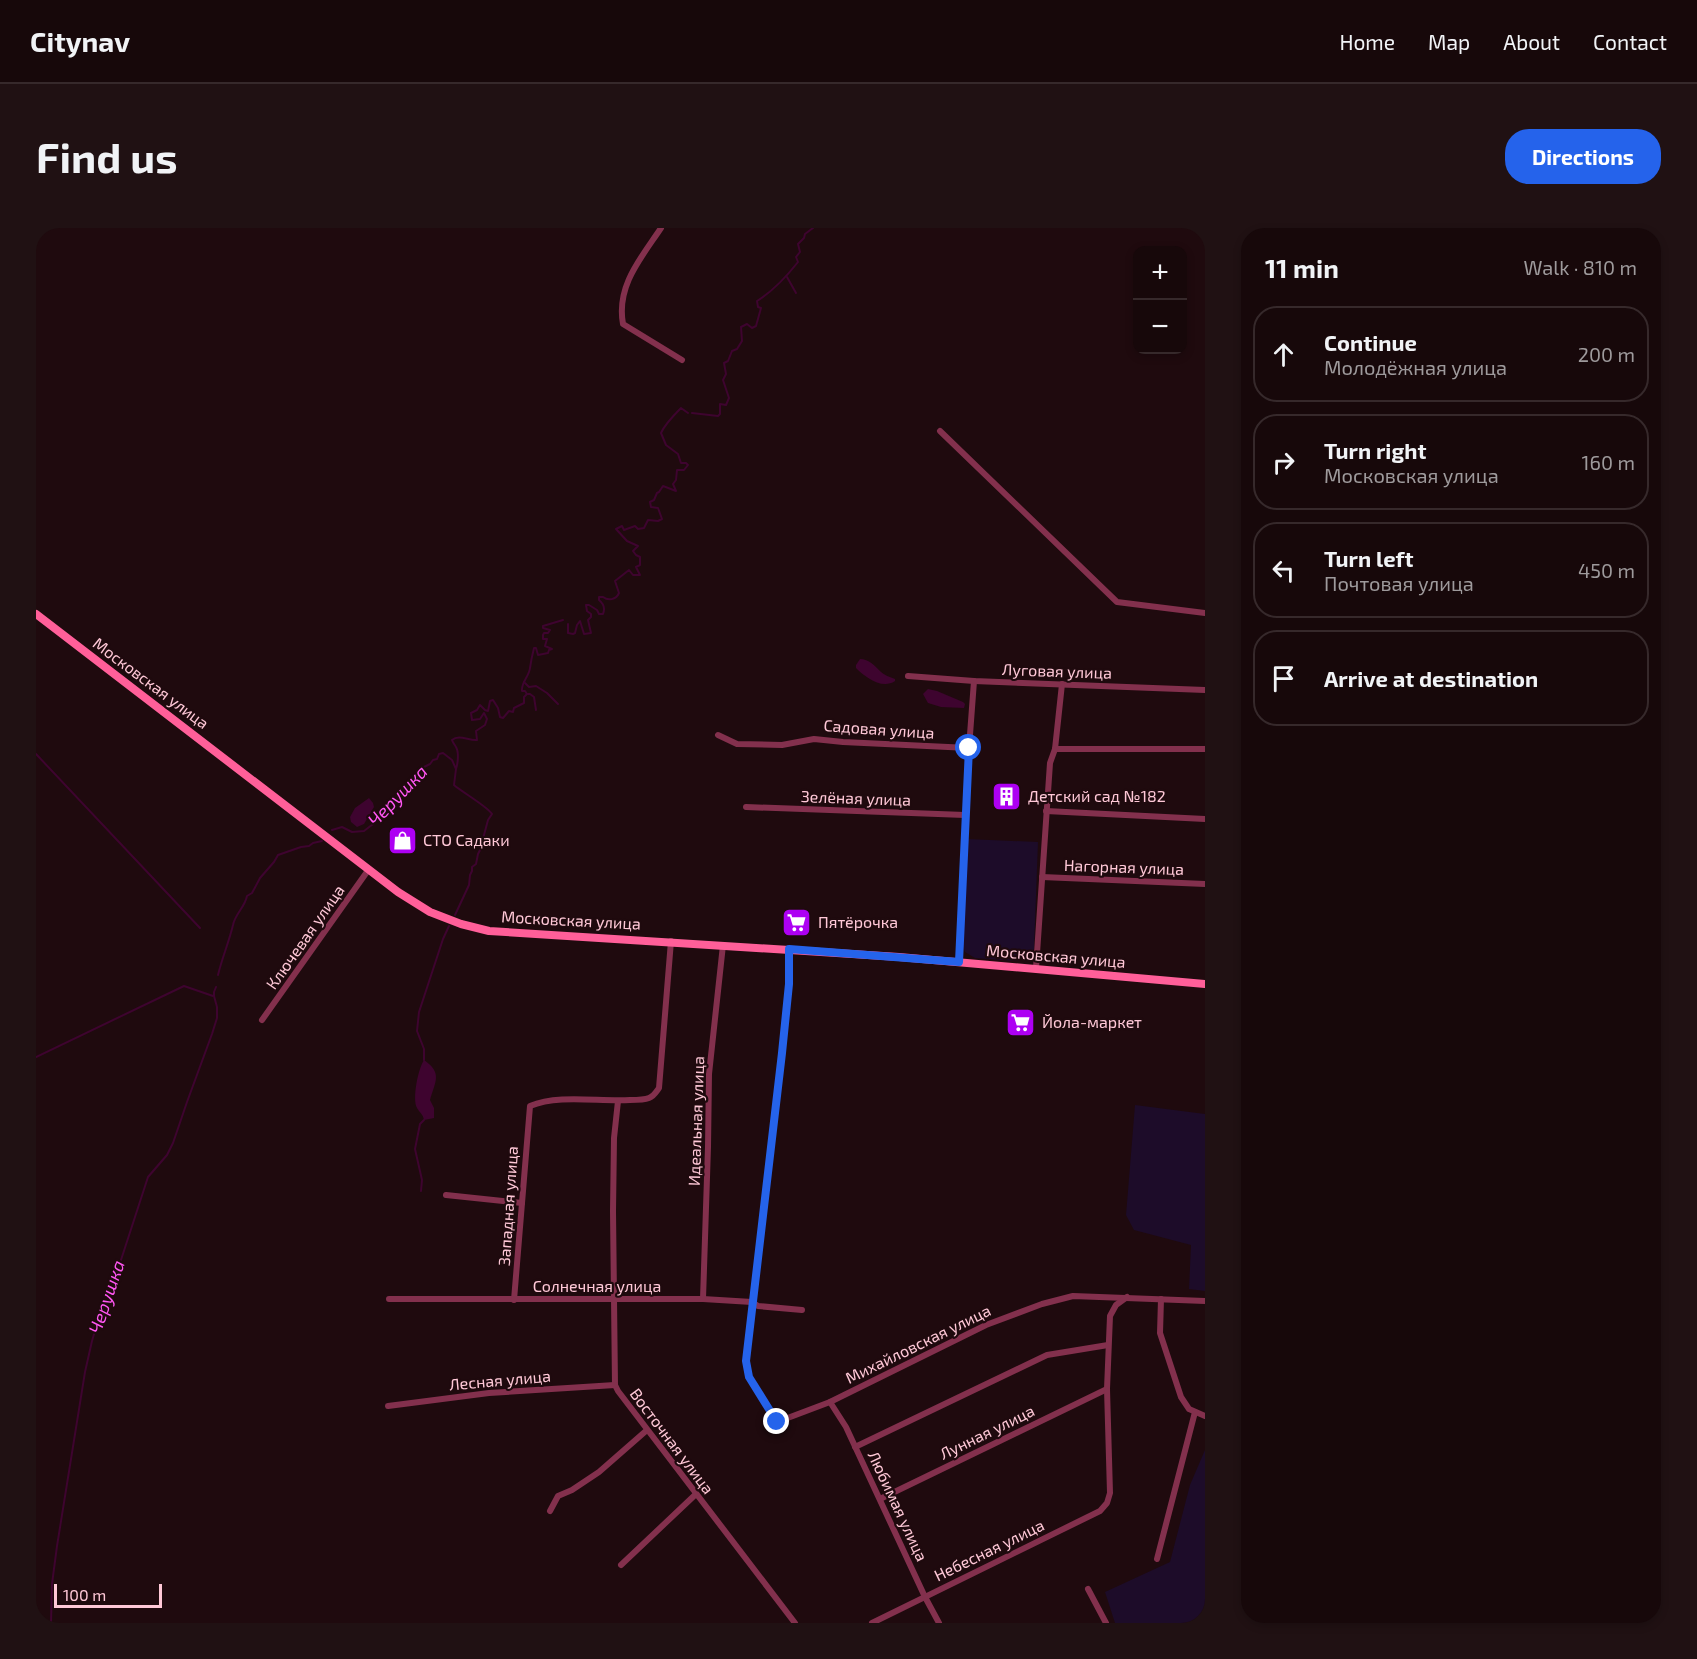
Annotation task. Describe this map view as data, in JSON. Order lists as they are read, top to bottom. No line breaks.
{"streets":{"main road":["Московская улица"],"street":["Луговая улица","Садовая улица","Зелёная улица","Нагорная улица","Ключевая улица","Идеальная улица","Западная улица","Солнечная улица","Михайловская улица","Лесная улица","Лунная улица","Восточная улица","Любимая улица","Небесная улица"]},"crossings":[["Московская улица","Ключевая улица"],["Московская улица","Идеальная улица"],["Идеальная улица","Солнечная улица"],["Западная улица","Солнечная улица"],["Западная улица","Восточная улица"],["Солнечная улица","Михайловская улица"],["Солнечная улица","Восточная улица"],["Михайловская улица","Любимая улица"],["Лесная улица","Восточная улица"],["Лунная улица","Любимая улица"],["Лунная улица","Небесная улица"],["Любимая улица","Небесная улица"]],"water":["Черушка"],"places":{"building":["Детский сад №182"],"shop":["СТО Садаки"],"supermarket":["Пятёрочка","Йола-маркет"]},"scale_bar":"100 m","page":{"header":"Citynav","nav":["Home","Map","About","Contact"],"buttons":"Directions","title":"Find us","heading":["11 min","Walk · 810 m"],"map_buttons":["+","−"],"list":[["Continue","Молодёжная улица","200 m"],["Turn right","Московская улица","160 m"],["Turn left","Почтовая улица","450 m"],"Arrive at destination"],"scale":"100 m"}}
